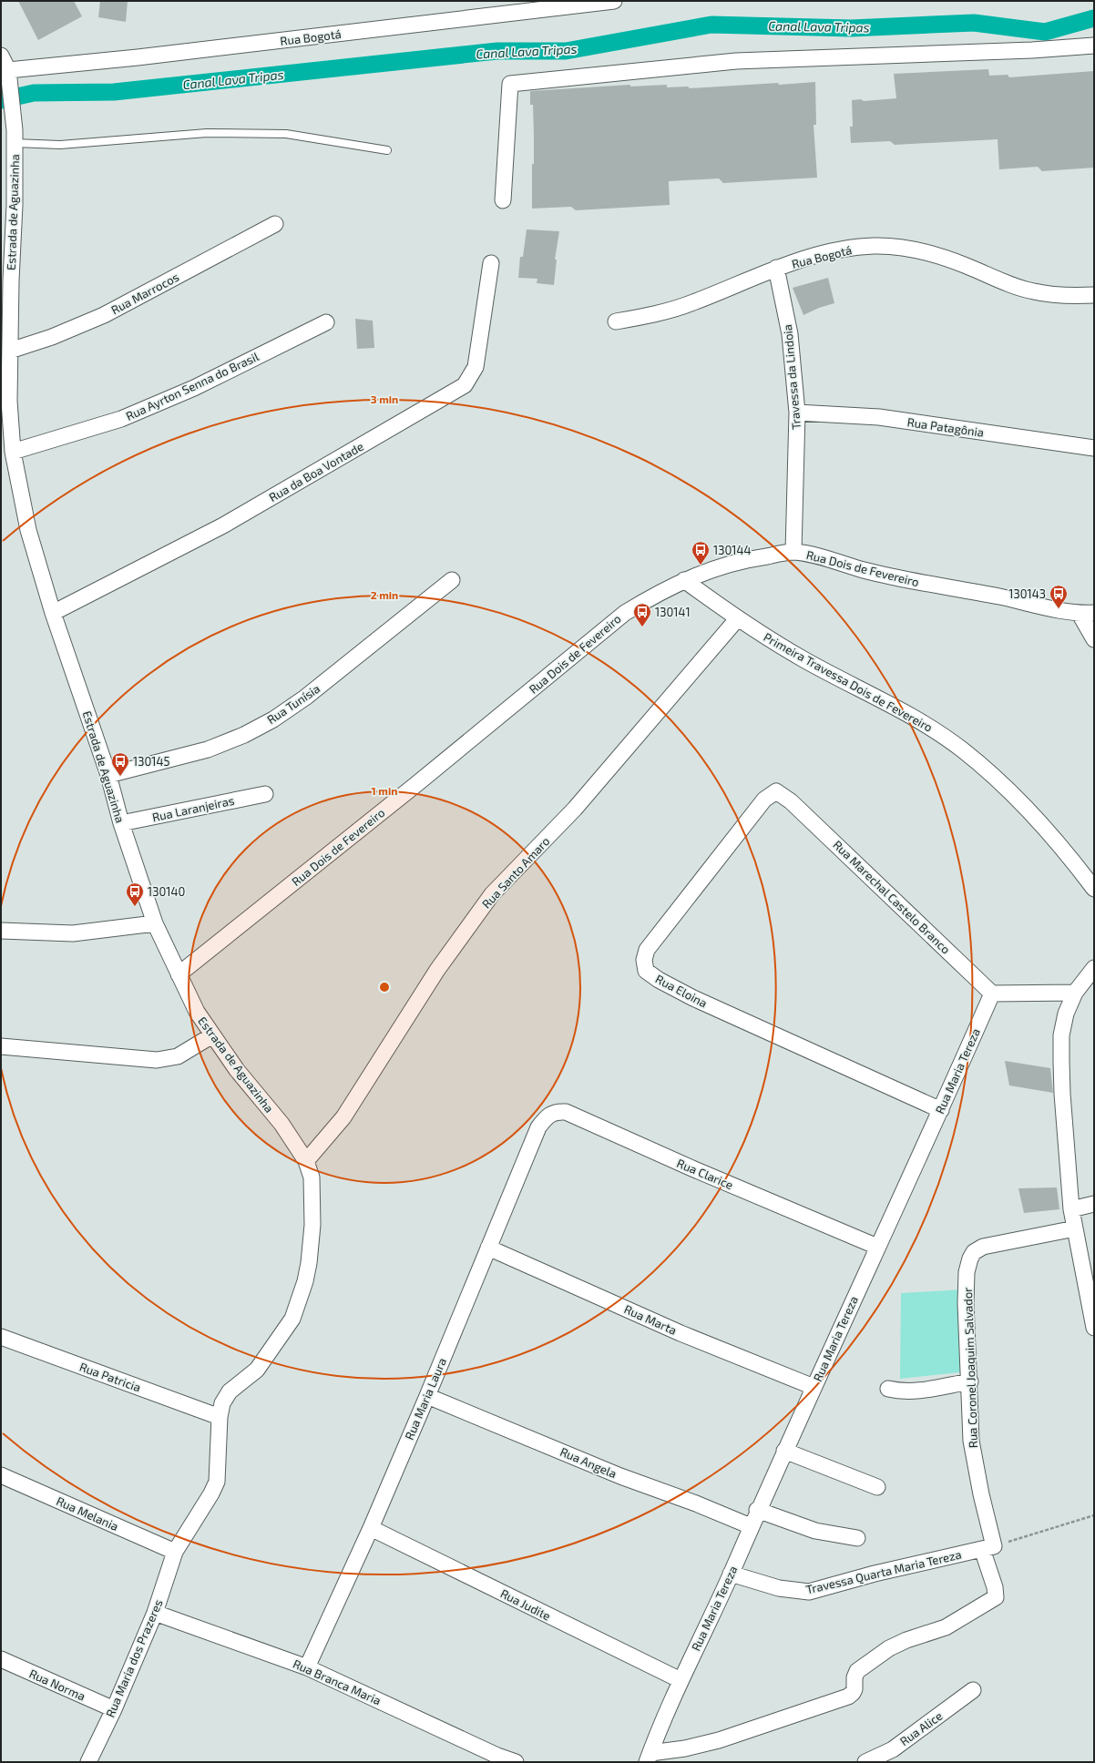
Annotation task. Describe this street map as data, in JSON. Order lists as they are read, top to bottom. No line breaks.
{"streets":{"street":["Rua Bogotá","Estrada de Aguazinha","Rua Marrocos","Travessa da Lindoia","Rua Ayrton Senna do Brasil","Rua Patagônia","Rua da Boa Vontade","Rua Dois de Fevereiro","Primeira Travessa Dois de Fevereiro","Rua Tunísia","Rua Laranjeiras","Rua Santo Amaro","Rua Marechal Castelo Branco","Rua Eloina","Rua Maria Tereza","Rua Clarice","Rua Marta","Rua Coronel Joaquim Salvador","Rua Patricia","Rua Maria Laura","Rua Angela","Rua Melania","Travessa Quarta Maria Tereza","Rua Judite","Rua Maria dos Prazeres","Rua Branca Maria","Rua Norma","Rua Alice"]},"crossings":[["Rua Bogotá","Estrada de Aguazinha"],["Rua Bogotá","Travessa da Lindoia"],["Estrada de Aguazinha","Rua Marrocos"],["Estrada de Aguazinha","Rua Ayrton Senna do Brasil"],["Estrada de Aguazinha","Rua da Boa Vontade"],["Estrada de Aguazinha","Rua Dois de Fevereiro"],["Estrada de Aguazinha","Rua Tunísia"],["Estrada de Aguazinha","Rua Laranjeiras"],["Estrada de Aguazinha","Rua Santo Amaro"],["Estrada de Aguazinha","Rua Patricia"],["Estrada de Aguazinha","Rua Melania"],["Estrada de Aguazinha","Rua Maria dos Prazeres"],["Travessa da Lindoia","Rua Patagônia"],["Travessa da Lindoia","Rua Dois de Fevereiro"],["Rua Dois de Fevereiro","Primeira Travessa Dois de Fevereiro"],["Primeira Travessa Dois de Fevereiro","Rua Santo Amaro"],["Rua Marechal Castelo Branco","Rua Eloina"],["Rua Marechal Castelo Branco","Rua Maria Tereza"],["Rua Eloina","Rua Maria Tereza"],["Rua Maria Tereza","Rua Clarice"],["Rua Maria Tereza","Rua Marta"],["Rua Maria Tereza","Rua Coronel Joaquim Salvador"],["Rua Maria Tereza","Rua Angela"],["Rua Maria Tereza","Travessa Quarta Maria Tereza"],["Rua Maria Tereza","Rua Judite"],["Rua Clarice","Rua Maria Laura"],["Rua Marta","Rua Maria Laura"],["Rua Coronel Joaquim Salvador","Travessa Quarta Maria Tereza"],["Rua Maria Laura","Rua Angela"],["Rua Maria Laura","Rua Judite"],["Rua Maria Laura","Rua Branca Maria"],["Rua Melania","Rua Maria dos Prazeres"],["Rua Maria dos Prazeres","Rua Branca Maria"],["Rua Maria dos Prazeres","Rua Norma"]],"water":["Canal Lava Tripas"],"places":{"bus stop":["130144","130143","130141","130145","130140"]},"rings":["3 min","2 min","1 min"]}
